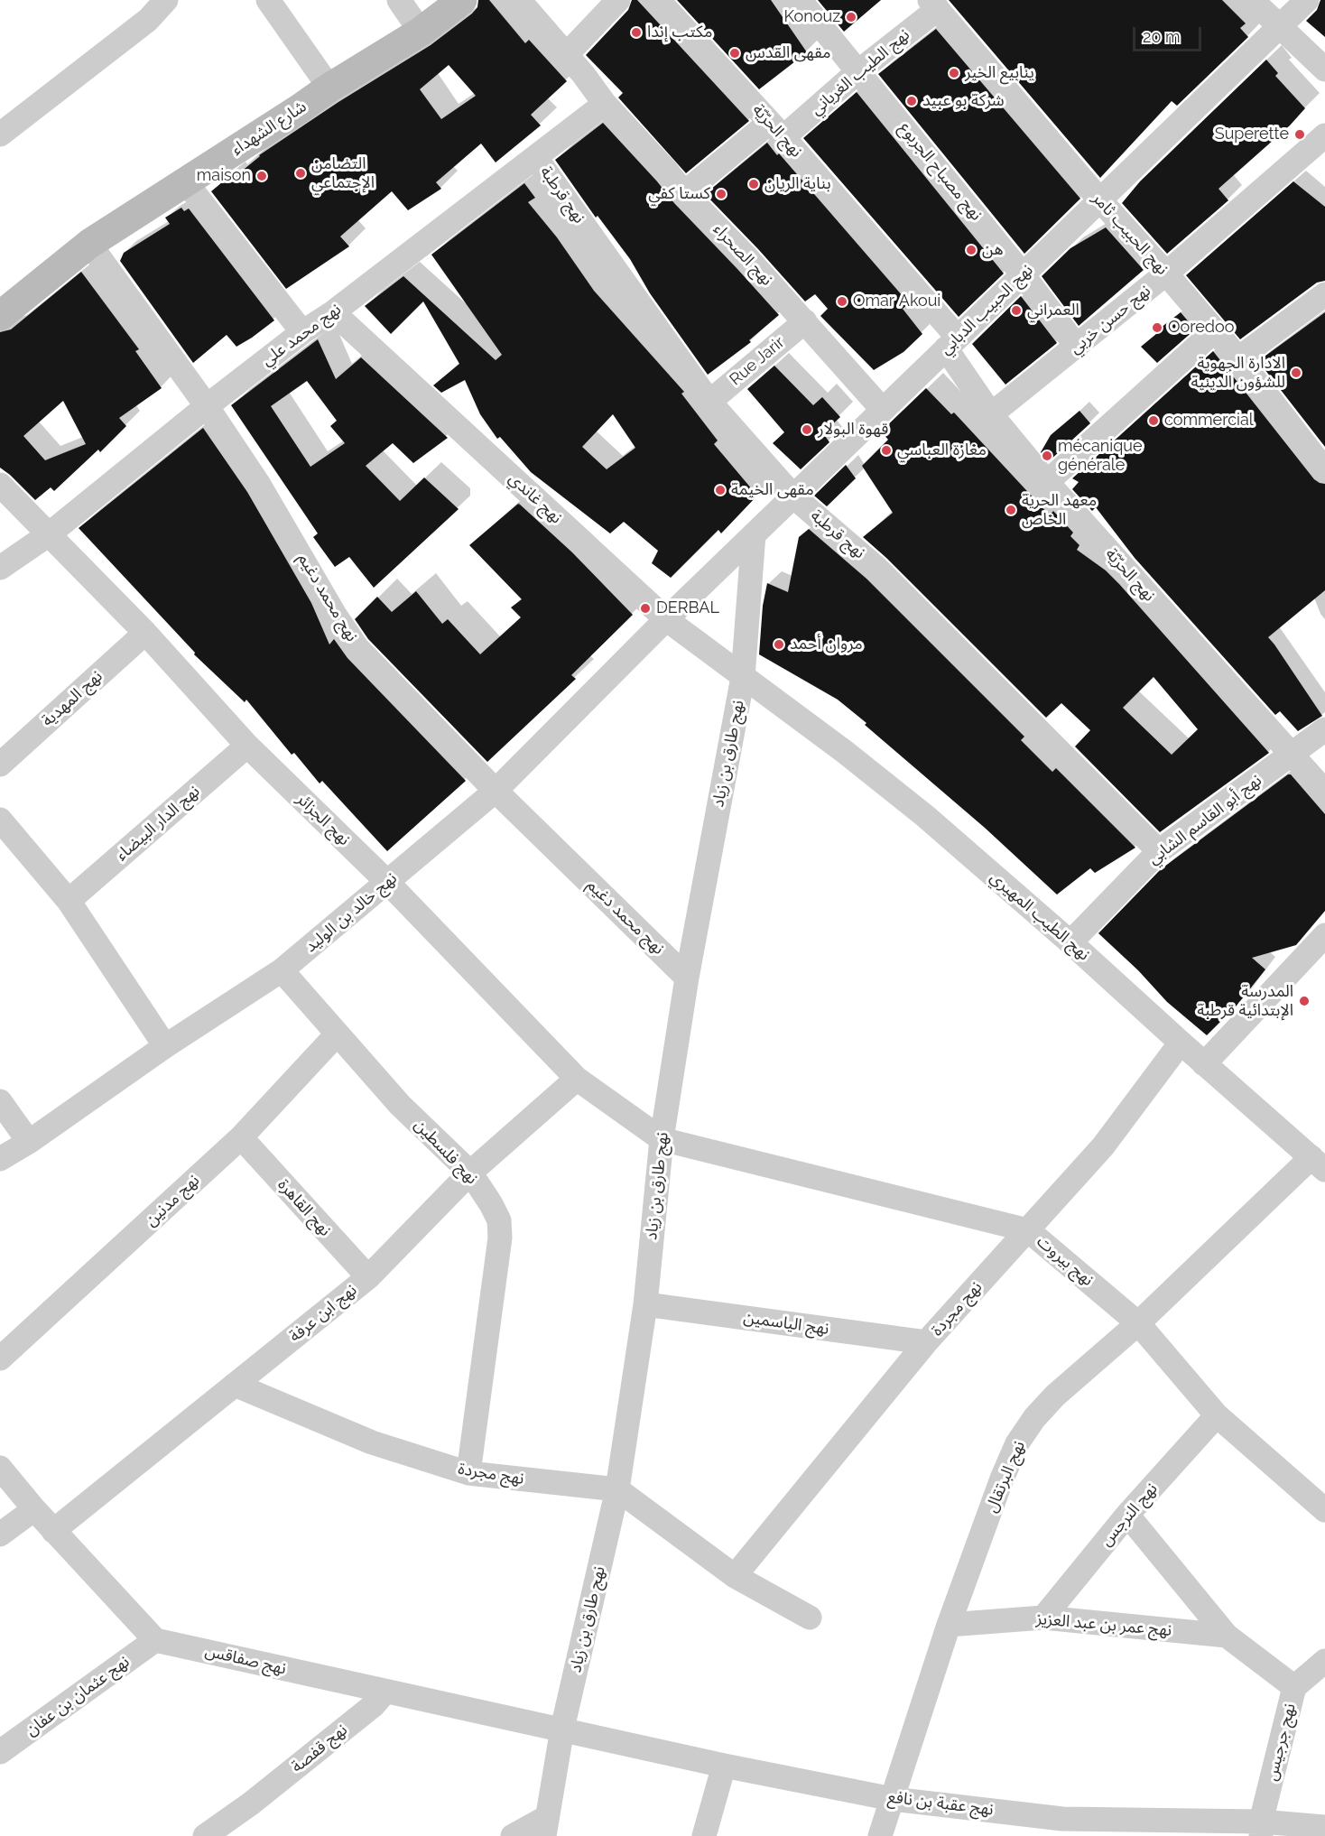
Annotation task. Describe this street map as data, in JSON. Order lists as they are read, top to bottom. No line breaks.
{"streets":{"main road":["شارع الشهداء"],"street":["نهج الطيب الغرياني","نهج الحرّيّة","نهج مصباح الجربوع","نهج قرطبة","نهج الحبيب ثامر","نهج الصحراء","نهج الحبيب الدبابي","نهج حسن خربي","نهج محمد علي","Rue Jarir","نهج غاندي","نهج محمد دغيم","نهج المهدية","نهج طارق بن زياد","نهج الجزائر","نهج أبو القاسم الشابي","نهج الدار البيضاء","نهج خالد بن الوليد","نهج الطيب المهيري","نهج فلسطين","نهج مدنين","نهج القاهرة","نهج بيروت","نهج مجردة","نهج ابن عرفة","نهج الياسمين","نهج البرتقال","نهج النرجس","نهج عمر بن عبد العزيز","نهج صفاقس","نهج عثمان بن عفان","نهج جرجيس","نهج قفصة","نهج عقبة بن نافع"]},"crossings":[["نهج الطيب الغرياني","نهج الحرّيّة"],["نهج الطيب الغرياني","نهج مصباح الجربوع"],["نهج الطيب الغرياني","نهج الحبيب ثامر"],["نهج الطيب الغرياني","نهج الصحراء"],["شارع الشهداء","نهج محمد دغيم"],["نهج الحرّيّة","نهج الحبيب الدبابي"],["نهج الحرّيّة","نهج حسن خربي"],["نهج الحرّيّة","نهج أبو القاسم الشابي"],["نهج مصباح الجربوع","نهج الحبيب الدبابي"],["نهج مصباح الجربوع","نهج حسن خربي"],["نهج قرطبة","نهج الحبيب الدبابي"],["نهج قرطبة","نهج محمد علي"],["نهج قرطبة","Rue Jarir"],["نهج قرطبة","نهج أبو القاسم الشابي"],["نهج الحبيب ثامر","نهج الحبيب الدبابي"],["نهج الحبيب ثامر","نهج حسن خربي"],["نهج الصحراء","نهج الحبيب الدبابي"],["نهج الصحراء","نهج محمد علي"],["نهج الصحراء","Rue Jarir"],["نهج الحبيب الدبابي","نهج غاندي"],["نهج الحبيب الدبابي","نهج طارق بن زياد"],["نهج الحبيب الدبابي","نهج خالد بن الوليد"],["نهج محمد علي","نهج غاندي"],["نهج محمد علي","نهج محمد دغيم"],["نهج محمد علي","نهج الجزائر"],["نهج غاندي","نهج طارق بن زياد"],["نهج غاندي","نهج خالد بن الوليد"],["نهج غاندي","نهج الطيب المهيري"],["نهج محمد دغيم","نهج طارق بن زياد"],["نهج محمد دغيم","نهج خالد بن الوليد"],["نهج المهدية","نهج الجزائر"],["نهج طارق بن زياد","نهج الجزائر"],["نهج طارق بن زياد","نهج الطيب المهيري"],["نهج طارق بن زياد","نهج بيروت"],["نهج طارق بن زياد","نهج مجردة"],["نهج طارق بن زياد","نهج الياسمين"],["نهج طارق بن زياد","نهج صفاقس"],["نهج طارق بن زياد","نهج عقبة بن نافع"],["نهج الجزائر","نهج الدار البيضاء"],["نهج الجزائر","نهج خالد بن الوليد"],["نهج الجزائر","نهج بيروت"],["نهج الجزائر","نهج ابن عرفة"],["نهج أبو القاسم الشابي","نهج الطيب المهيري"],["نهج خالد بن الوليد","نهج فلسطين"],["نهج الطيب المهيري","نهج مجردة"],["نهج الطيب المهيري","نهج البرتقال"],["نهج فلسطين","نهج مدنين"],["نهج فلسطين","نهج مجردة"],["نهج فلسطين","نهج ابن عرفة"],["نهج مدنين","نهج القاهرة"],["نهج القاهرة","نهج ابن عرفة"],["نهج بيروت","نهج مجردة"],["نهج بيروت","نهج البرتقال"],["نهج بيروت","نهج النرجس"],["نهج مجردة","نهج ابن عرفة"],["نهج مجردة","نهج الياسمين"],["نهج البرتقال","نهج عمر بن عبد العزيز"],["نهج البرتقال","نهج عقبة بن نافع"],["نهج النرجس","نهج عمر بن عبد العزيز"],["نهج صفاقس","نهج عثمان بن عفان"],["نهج صفاقس","نهج قفصة"],["نهج صفاقس","نهج عقبة بن نافع"],["نهج جرجيس","نهج عقبة بن نافع"]],"places":["Konouz","مكتب إندا","مقهى القدس","ينابيع الخير","شركة بو عبيد","Superette","التضامن الإجتماعي","maison","بناية الريان","كستا كفي","هن","Omar Akoui","العمراني","Ooredoo","الادارة الجهوية للشؤون الدينية","commercial","قهوة البولار","مغازة العباسي","mécanique générale","مقهى الخيمة","معهد الحرية الخاص","DERBAL","مروان أحمد","المدرسة الإبتدائية قرطبة"],"scale_bar":"20 m"}
